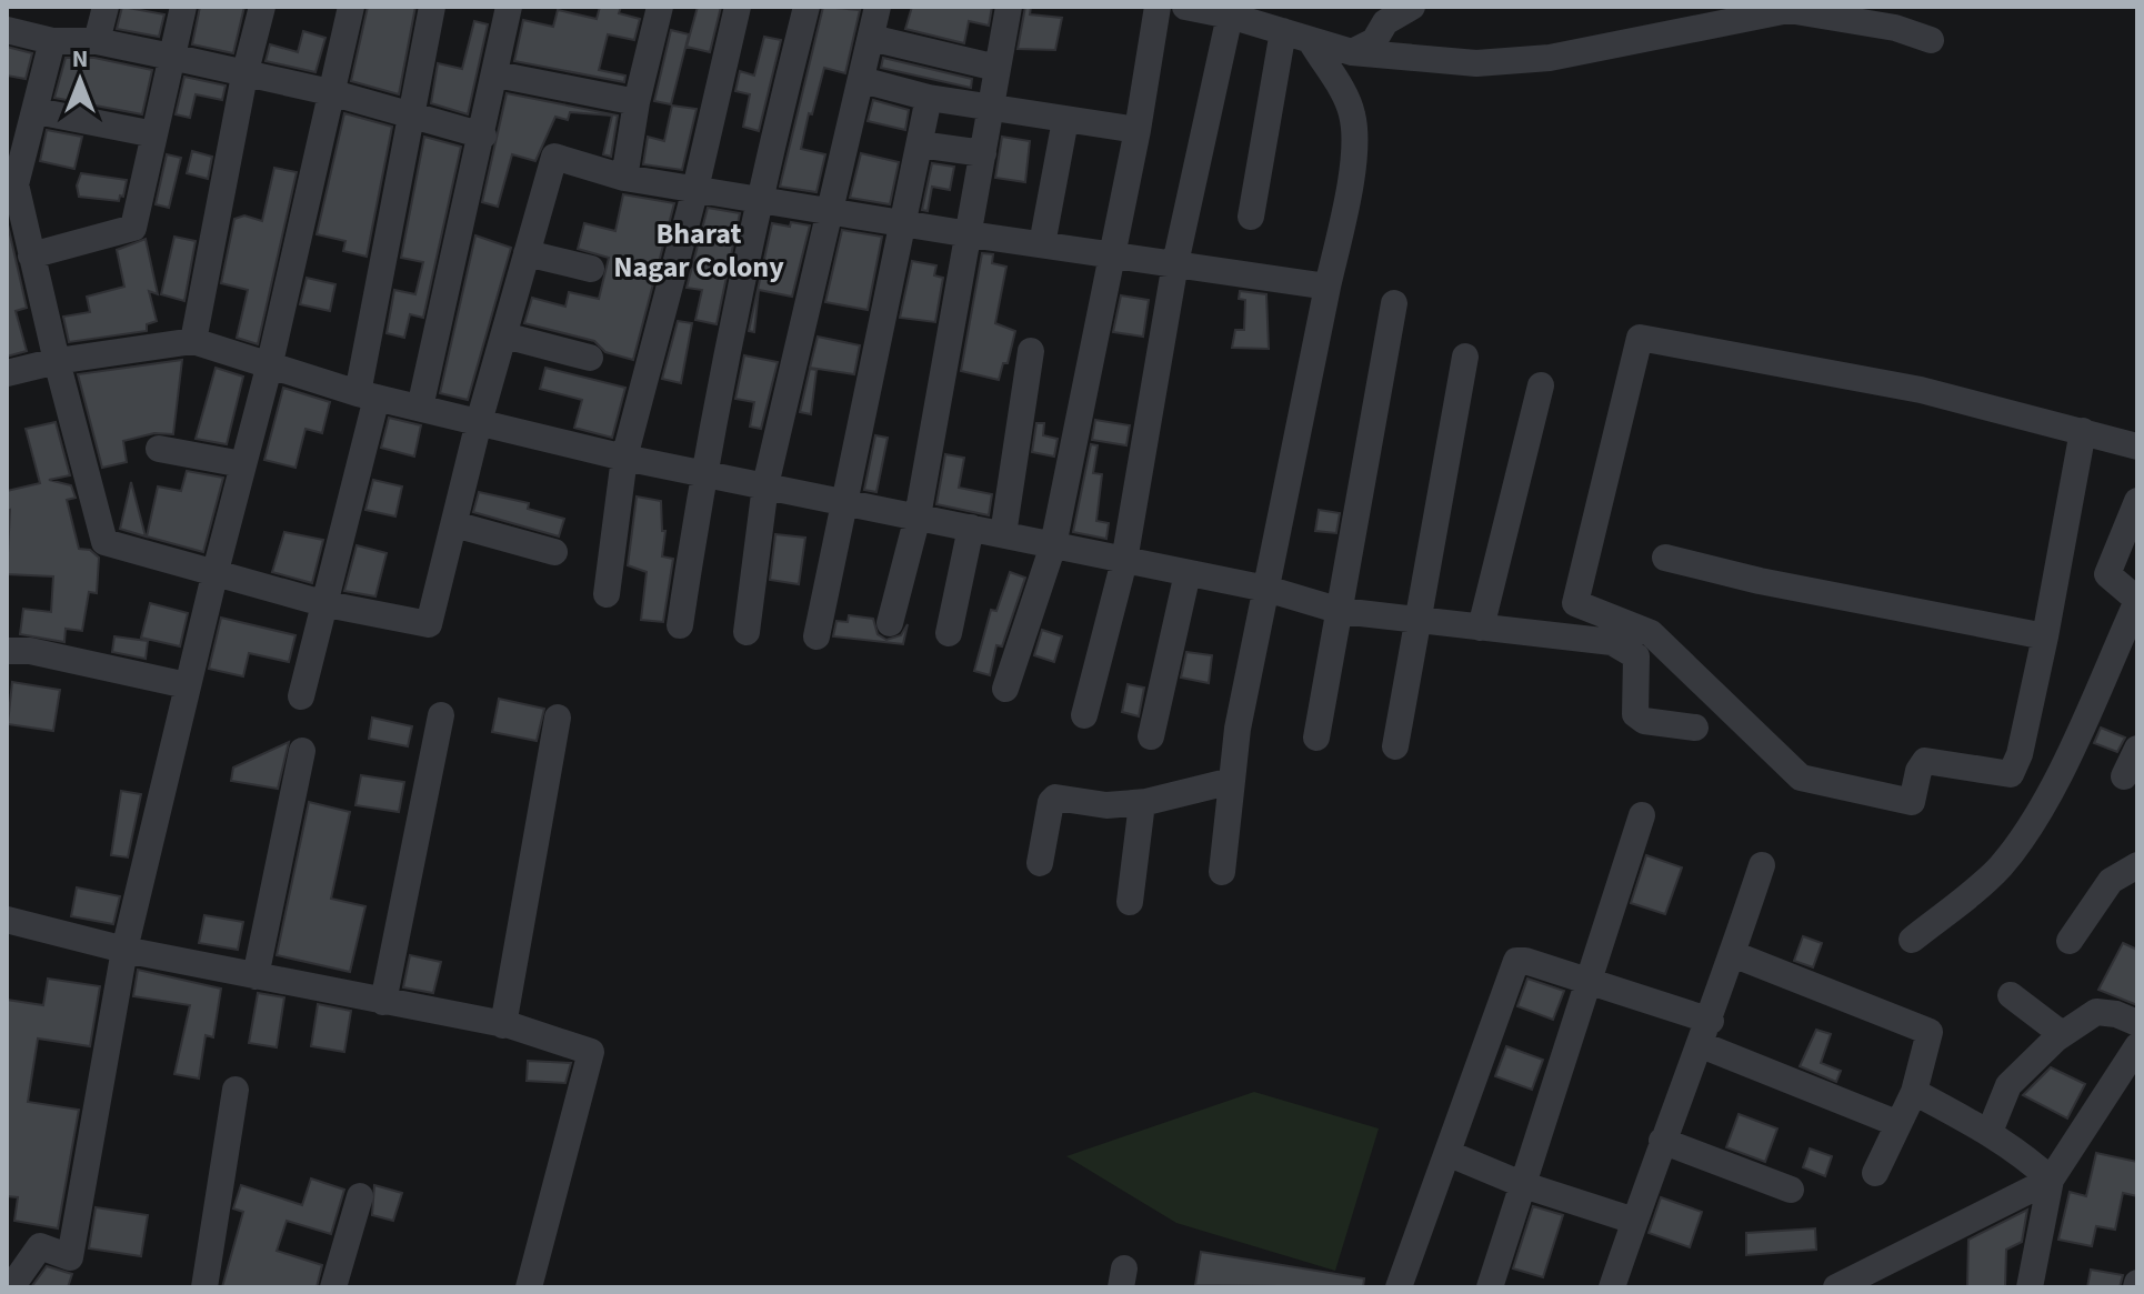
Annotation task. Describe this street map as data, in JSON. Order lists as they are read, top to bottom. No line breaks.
{"districts":["Bharat Nagar Colony"],"north":"top"}
